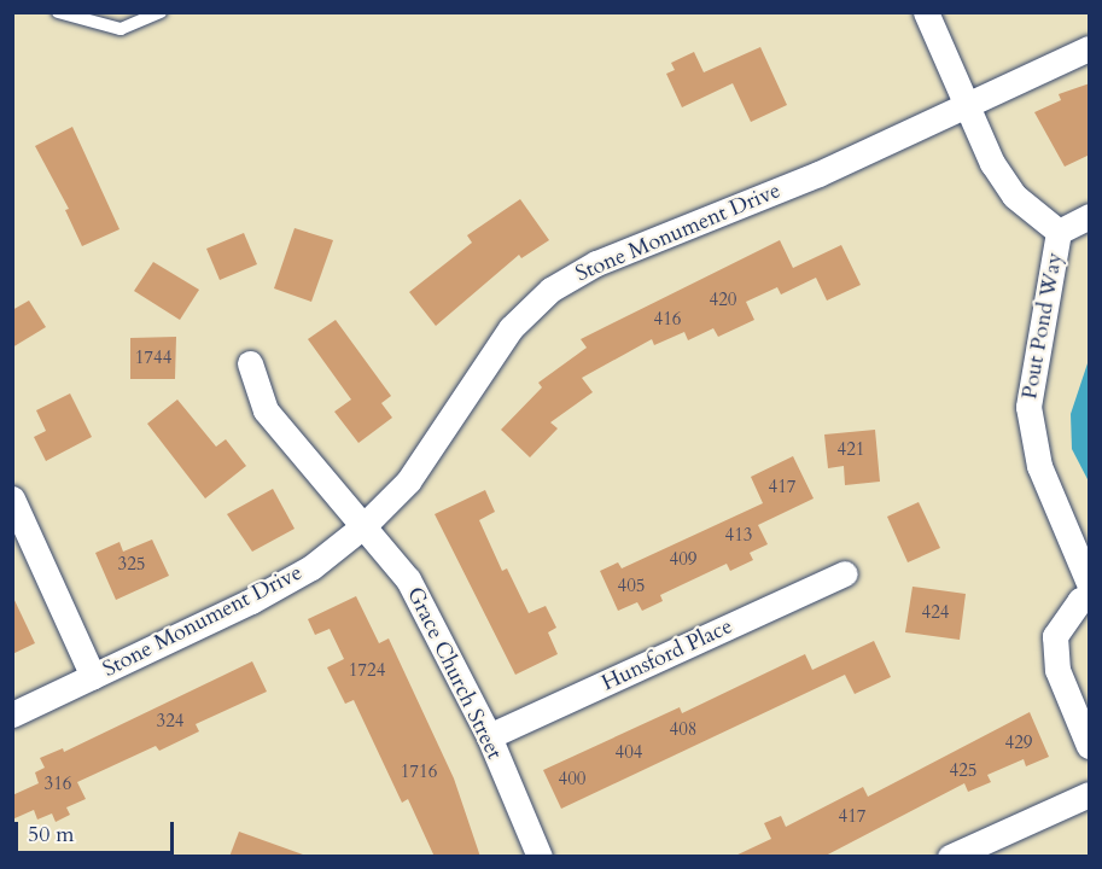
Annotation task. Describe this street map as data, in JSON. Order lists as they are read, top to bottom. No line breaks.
{"streets":{"street":["Stone Monument Drive","Pout Pond Way","Hunsford Place","Grace Church Street"]},"crossings":[["Stone Monument Drive","Pout Pond Way"],["Stone Monument Drive","Grace Church Street"],["Hunsford Place","Grace Church Street"]],"house_numbers":["420","416","1744","421","417","413","409","325","405","424","1724","324","408","429","404","425","1716","400","316","417"],"scale_bar":"50 m"}
